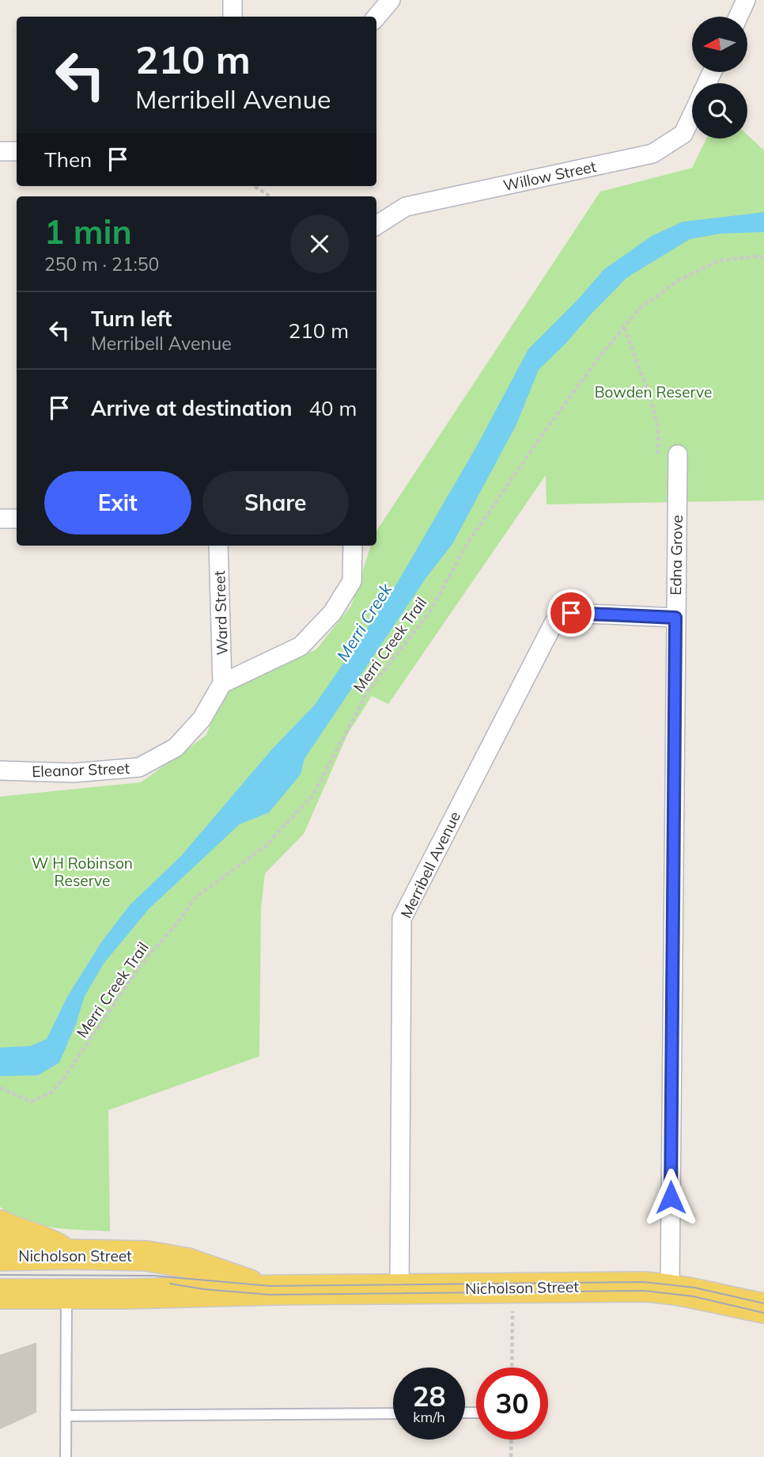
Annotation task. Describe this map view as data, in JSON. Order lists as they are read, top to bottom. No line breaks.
{"streets":{"main road":["Nicholson Street"],"street":["Willow Street","Edna Grove","Ward Street","Eleanor Street","Merribell Avenue"],"path":["Merri Creek Trail"]},"crossings":[["Edna Grove","Merribell Avenue"],["Edna Grove","Nicholson Street"],["Ward Street","Eleanor Street"],["Merribell Avenue","Nicholson Street"]],"water":["Merri Creek"],"parks":["Bowden Reserve","W H Robinson Reserve"],"north":"left","page":{"turn":["210 m","Merribell Avenue"],"then":"Then","heading":["1 min","250 m · 21:50"],"list":[{"name":"Turn left","note":"Merribell Avenue","value":"210 m"},{"name":"Arrive at destination","value":"40 m"}],"buttons":["Exit","Share"],"speed":"28 km/h","limit":"30"}}
